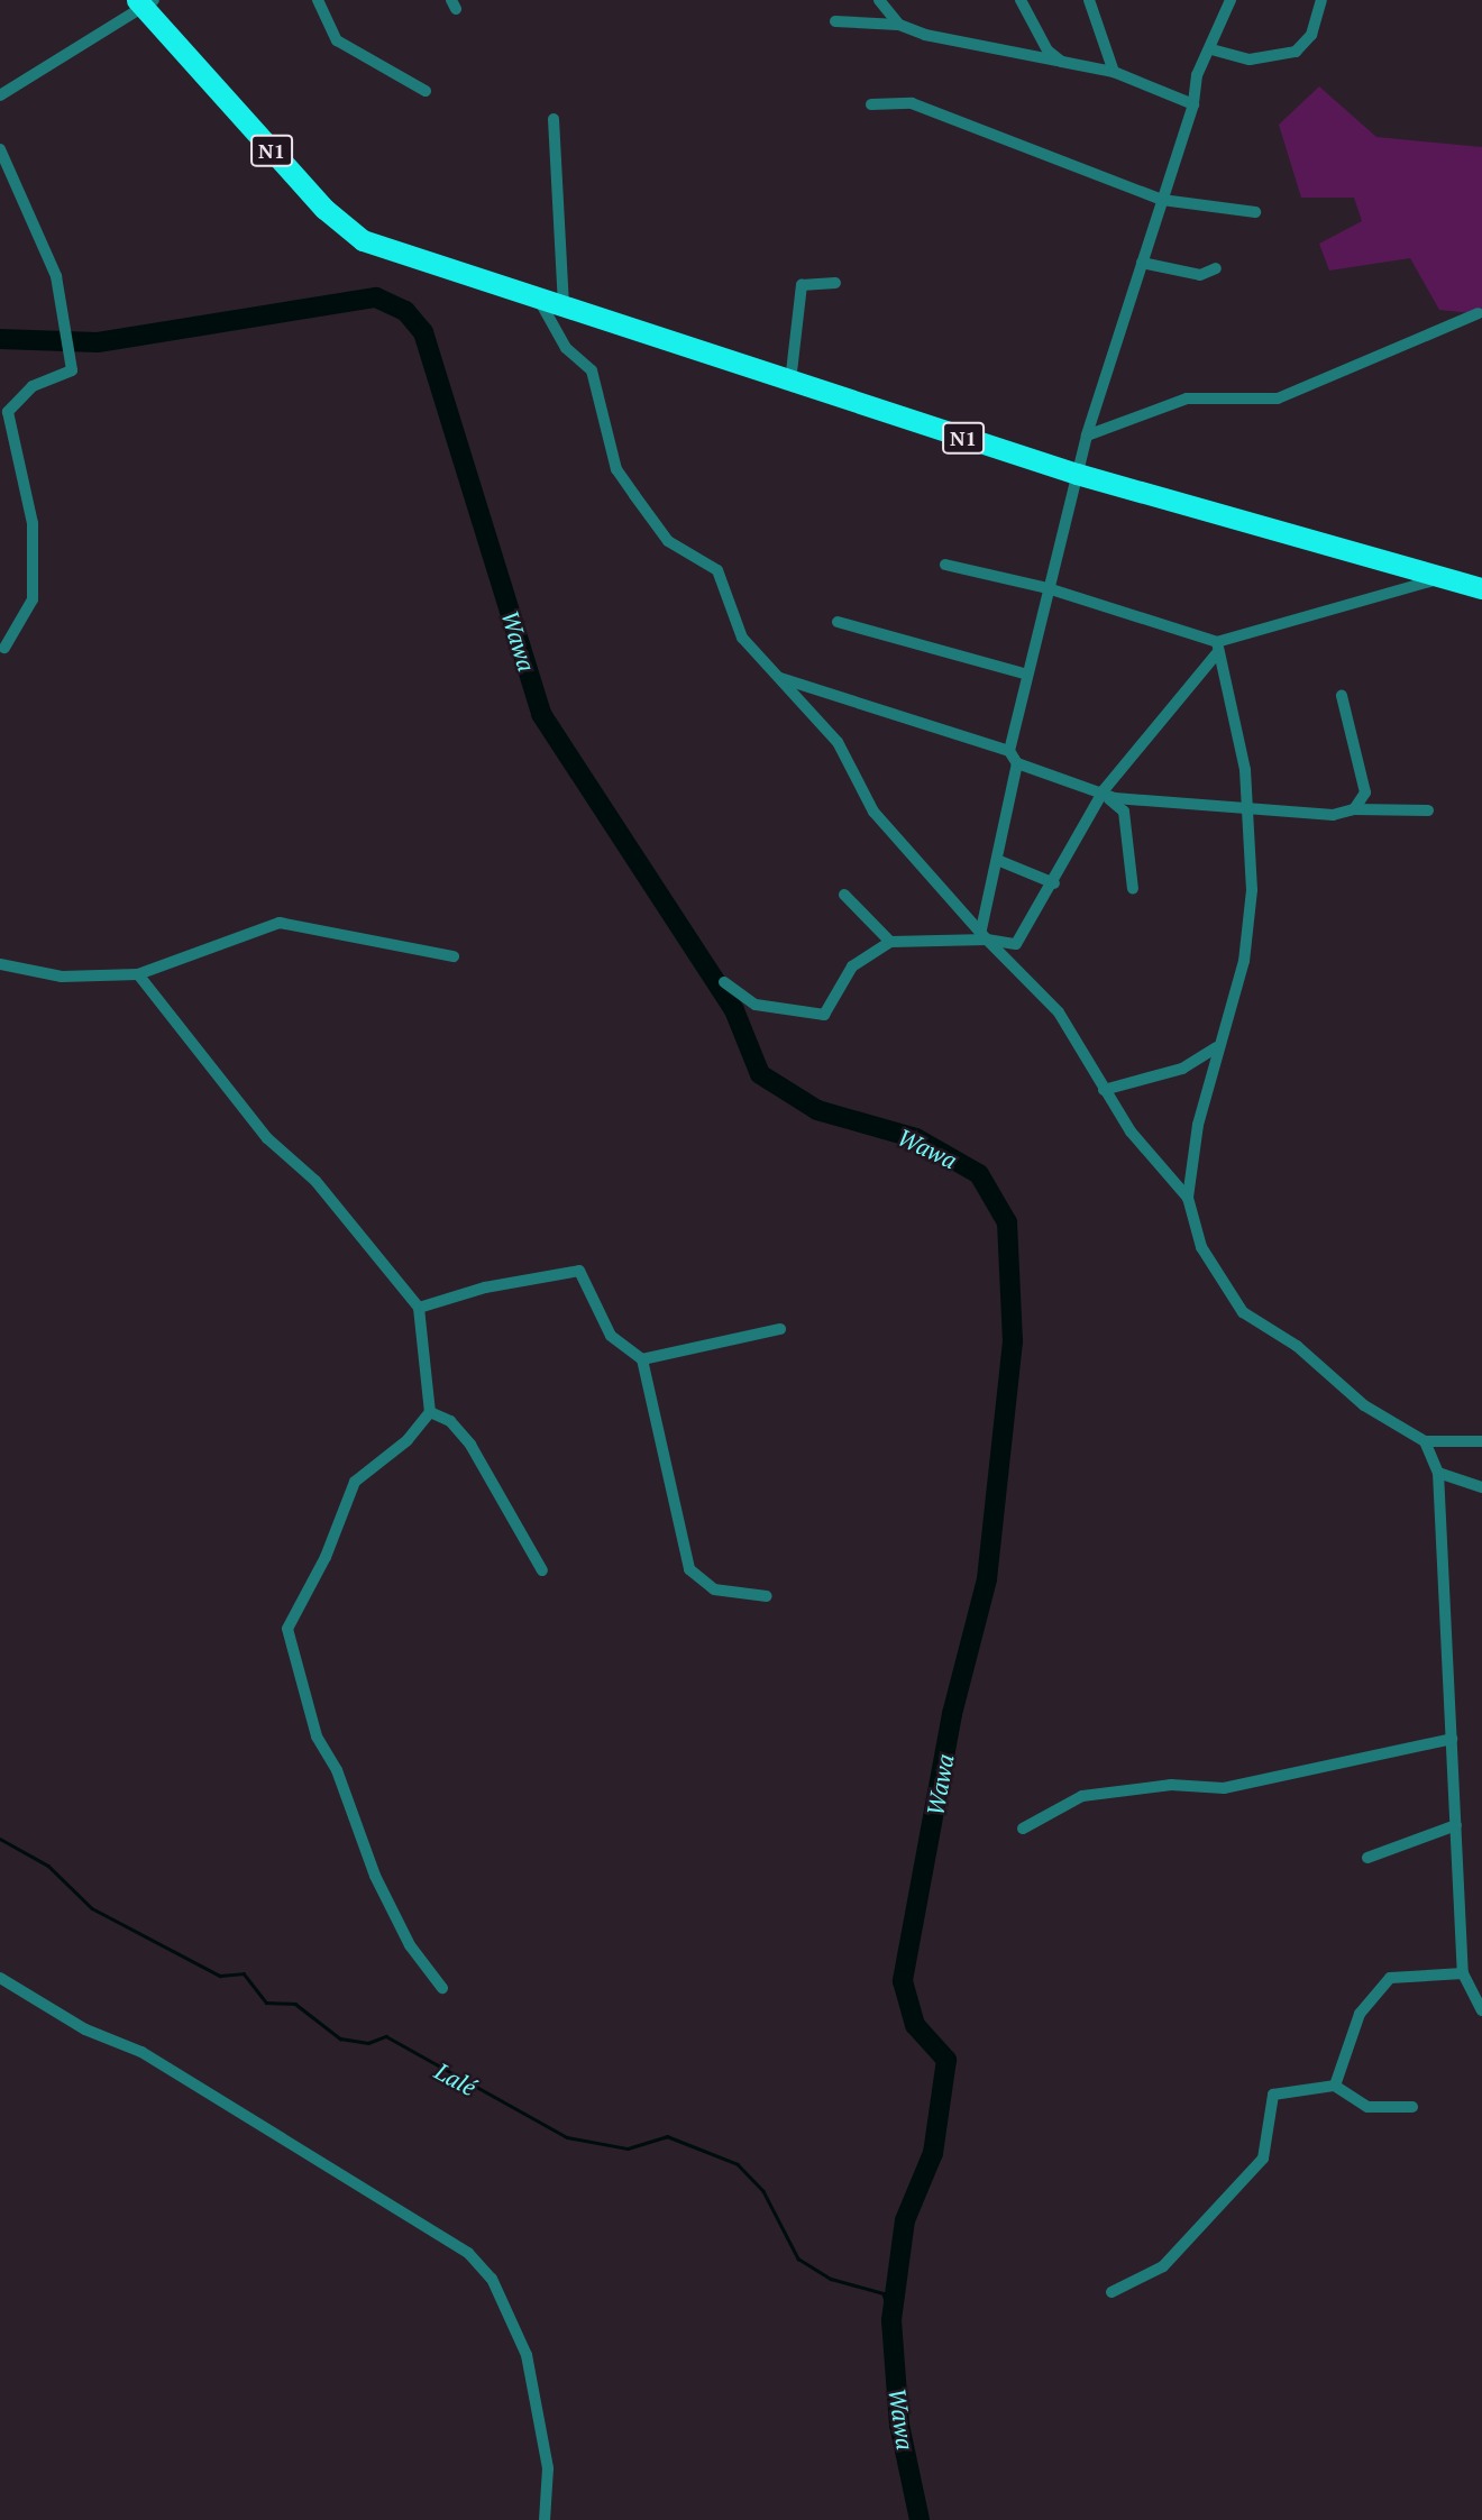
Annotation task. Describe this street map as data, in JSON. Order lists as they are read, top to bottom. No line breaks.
{"streets":{"highway":["N1"]},"water":["Wawa","Lalé"]}
